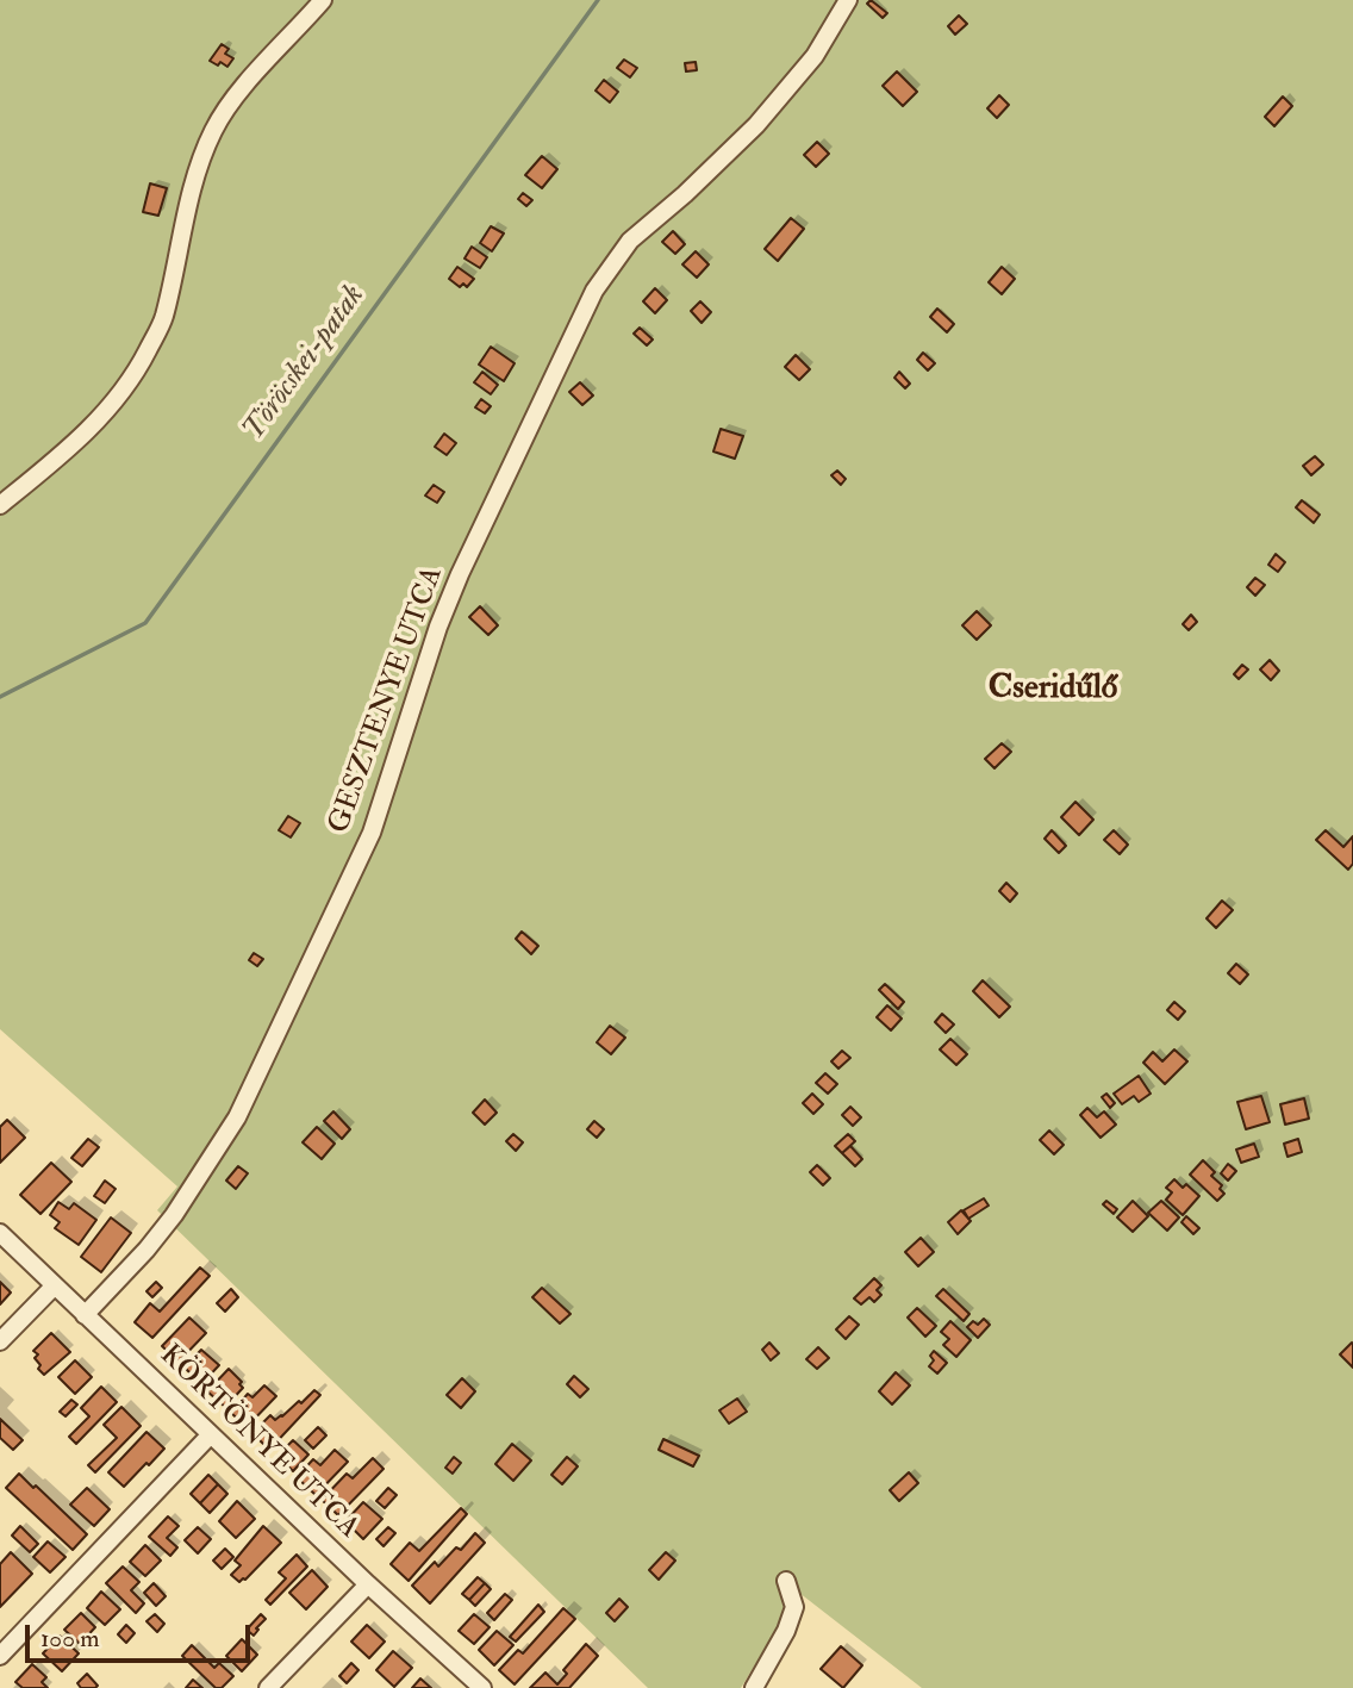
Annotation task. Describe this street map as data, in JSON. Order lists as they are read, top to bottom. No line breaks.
{"streets":{"street":["GESZTENYE UTCA","KÖRTÖNYE UTCA"]},"crossings":[["GESZTENYE UTCA","KÖRTÖNYE UTCA"]],"districts":["Cseridűlő"],"water":["Töröcskei-patak"],"scale_bar":"100 m"}
